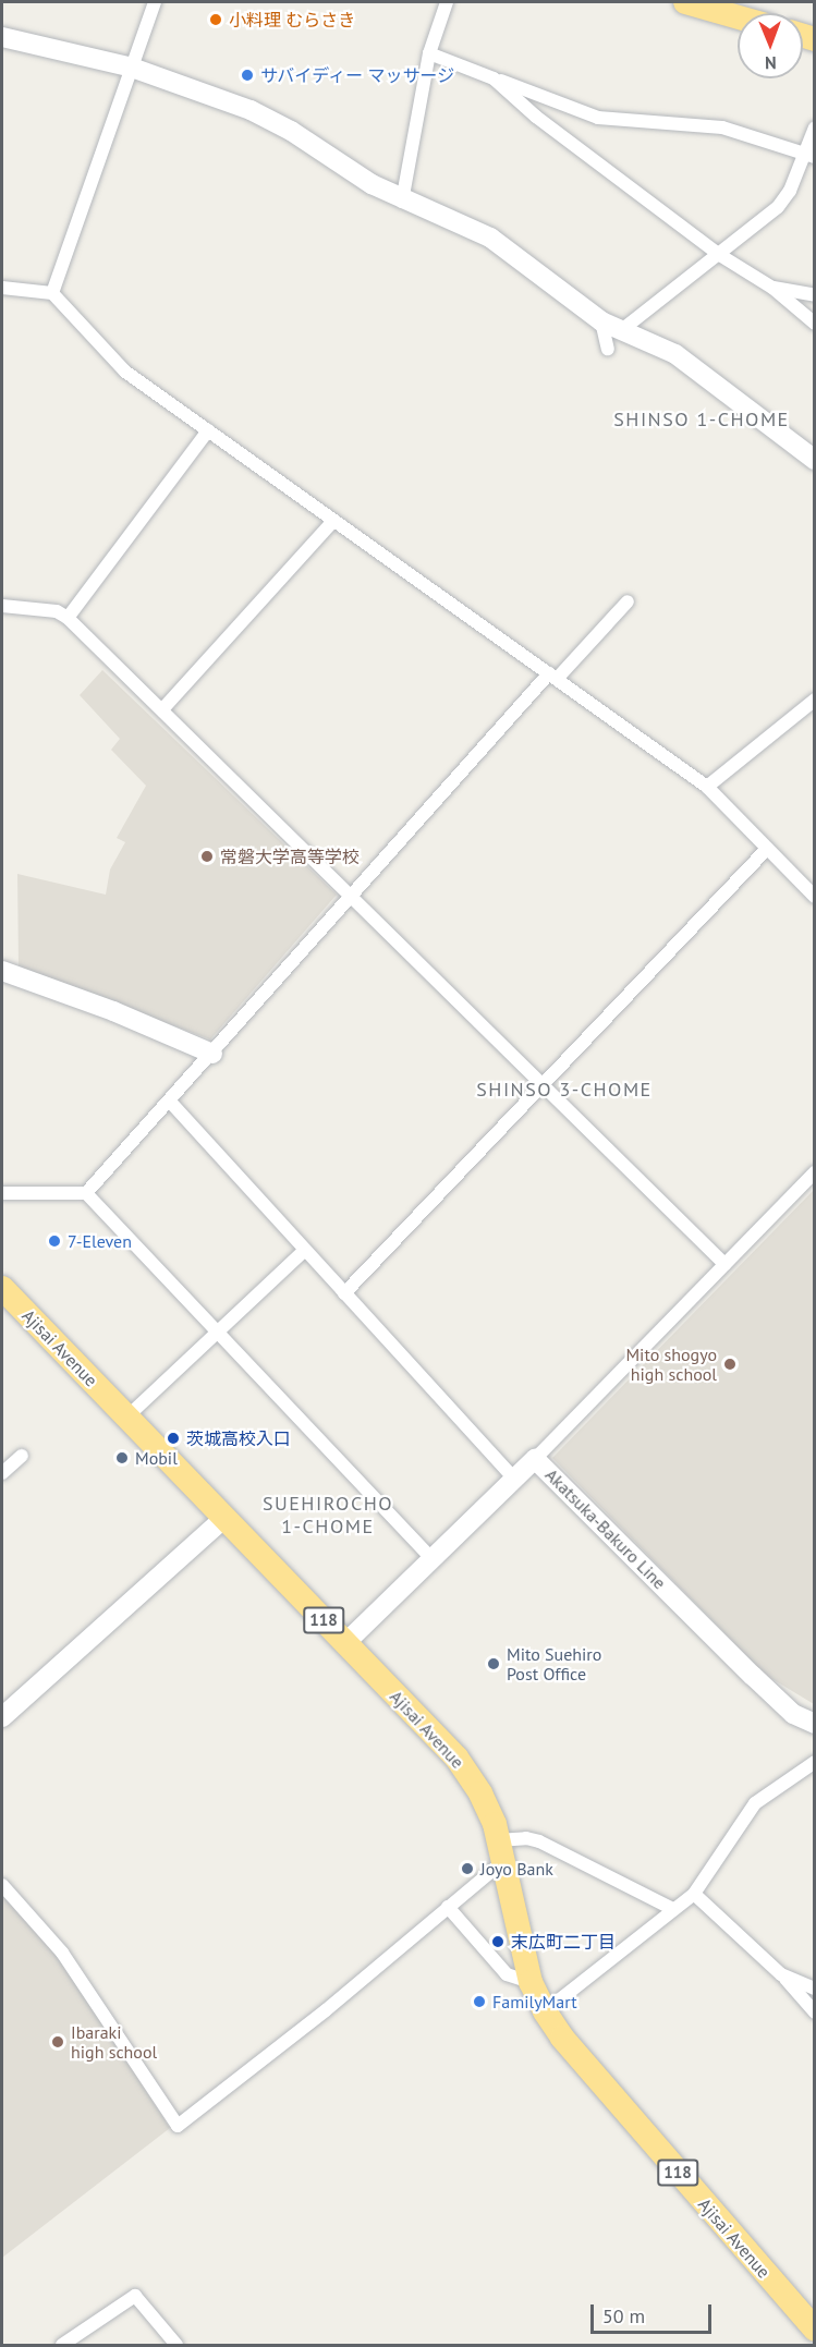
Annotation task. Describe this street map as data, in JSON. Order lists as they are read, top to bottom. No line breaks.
{"streets":{"highway":["Ajisai Avenue","118"],"street":["Akatsuka-Bakuro Line"]},"crossings":[["Ajisai Avenue","Akatsuka-Bakuro Line"]],"districts":["SHINSO 1-CHOME","SHINSO 3-CHOME","SUEHIROCHO 1-CHOME"],"places":["小料理 むらさき","サバイディー マッサージ","常磐大学高等学校","7-Eleven","Mito shogyo high school","茨城高校入口","Mobil","Mito Suehiro Post Office","Joyo Bank","末広町二丁目","FamilyMart","Ibaraki high school"],"scale_bar":"50 m","north":"bottom"}
